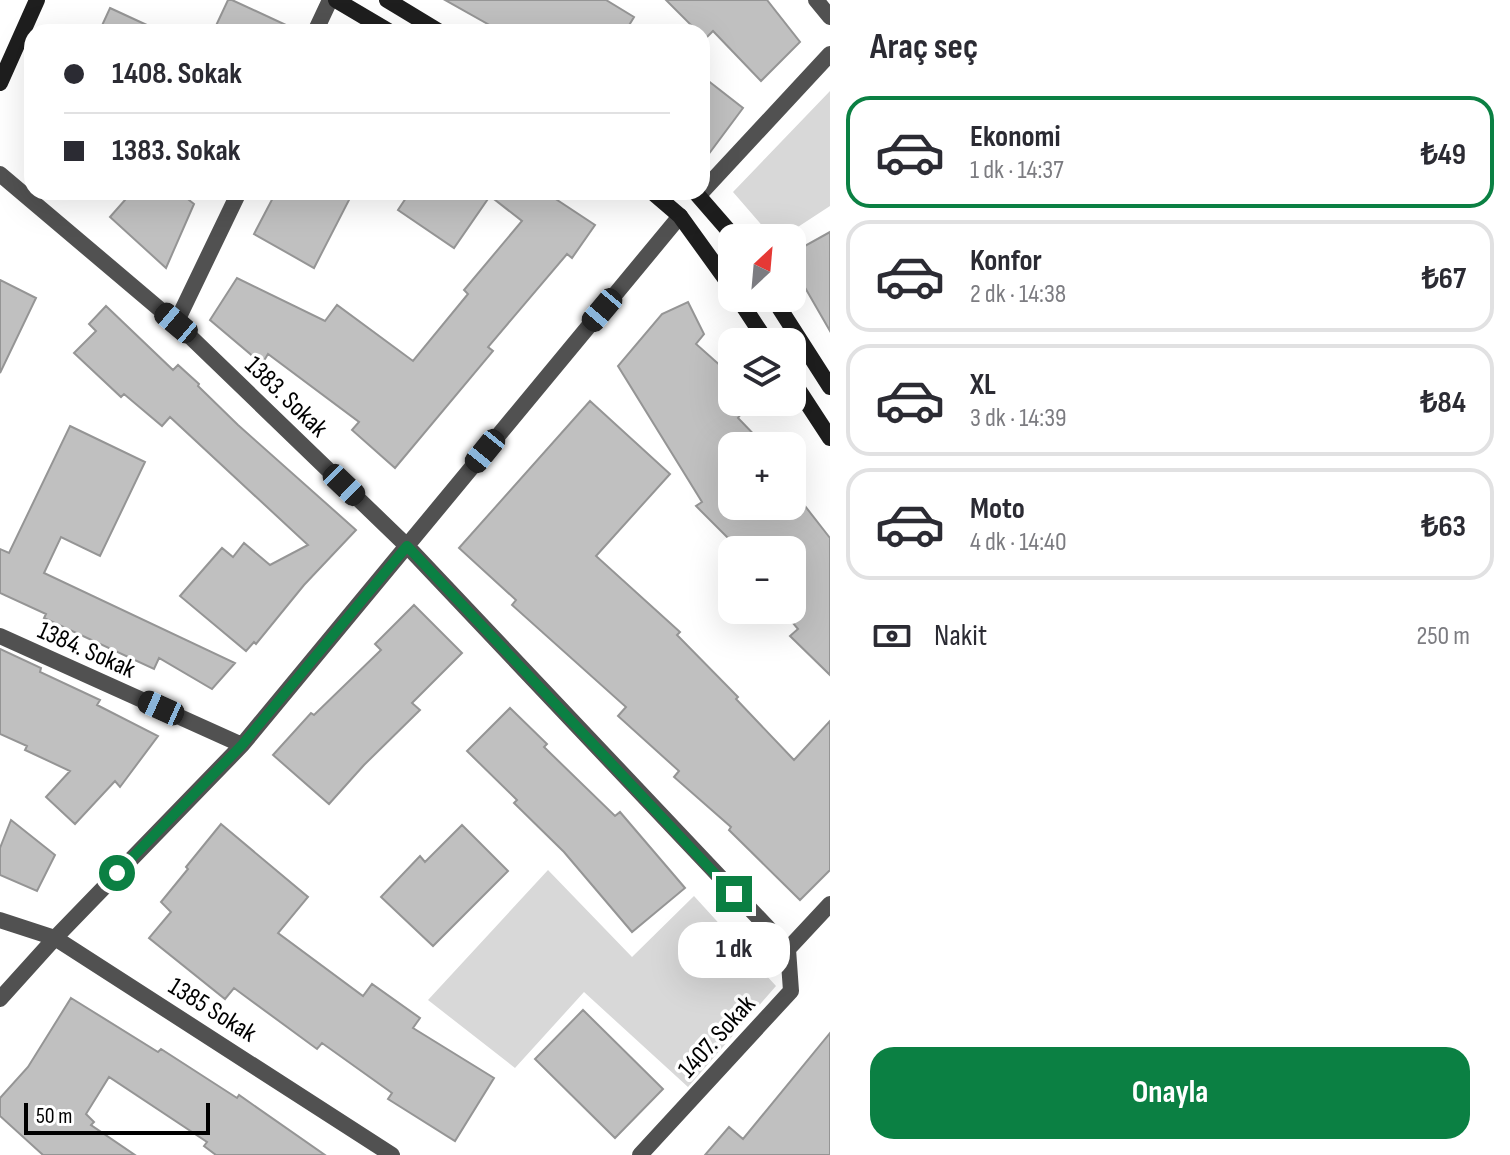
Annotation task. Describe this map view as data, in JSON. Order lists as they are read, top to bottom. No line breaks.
{"streets":{"street":["1383. Sokak","1384. Sokak","1385 Sokak","1407. Sokak"]},"crossings":[["1383. Sokak","1407. Sokak"]],"scale_bar":"50 m","north":"top right","page":{"heading":"Araç seç","banner":["1408. Sokak","1383. Sokak"],"list":[{"name":"Ekonomi","note":"1 dk · 14:37","value":"₺49"},{"name":"Konfor","note":"2 dk · 14:38","value":"₺67"},{"name":"XL","note":"3 dk · 14:39","value":"₺84"},{"name":"Moto","note":"4 dk · 14:40","value":"₺63"}],"map_buttons":["+","−"],"pay":["Nakit","250 m"],"bubble":"1 dk","buttons":"Onayla","scale":"50 m"}}
